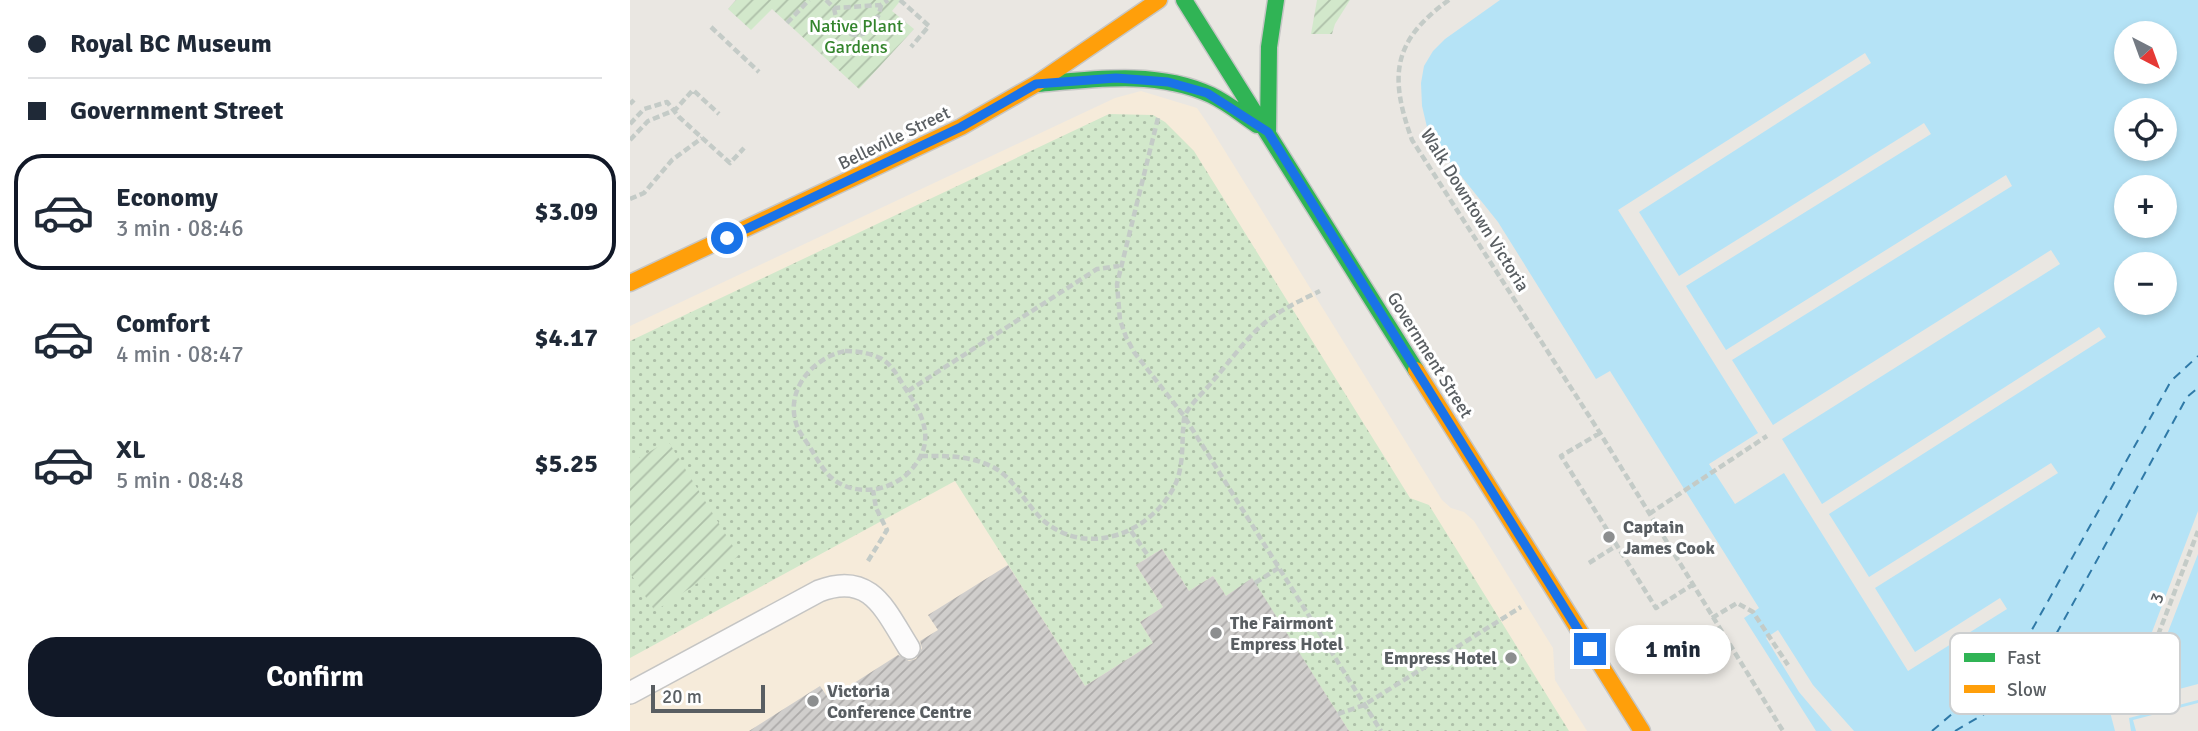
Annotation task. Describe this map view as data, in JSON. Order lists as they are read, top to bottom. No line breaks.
{"streets":{"main road":["Belleville Street","Government Street"],"path":["Walk Downtown Victoria","3"]},"parks":["Native Plant Gardens"],"places":["Captain James Cook","The Fairmont Empress Hotel","Empress Hotel","Victoria Conference Centre"],"legend":["Fast","Slow"],"scale_bar":"20 m","north":"bottom right","page":{"banner":["Royal BC Museum","Government Street"],"map_buttons":["+","−"],"list":[{"name":"Economy","note":"3 min · 08:46","value":"$3.09"},{"name":"Comfort","note":"4 min · 08:47","value":"$4.17"},{"name":"XL","note":"5 min · 08:48","value":"$5.25"}],"buttons":"Confirm","bubble":"1 min","scale":"20 m"}}
